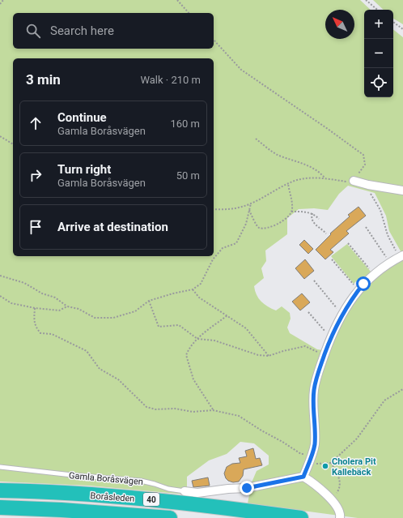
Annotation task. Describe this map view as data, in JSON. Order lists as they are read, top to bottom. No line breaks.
{"streets":{"highway":["Boråsleden","40"],"street":["Gamla Boråsvägen"]},"places":["Cholera Pit Kallebäck"],"north":"top left","page":{"map_buttons":["+","−"],"search":"Search here","heading":["3 min","Walk · 210 m"],"list":[["Continue","Gamla Boråsvägen","160 m"],["Turn right","Gamla Boråsvägen","50 m"],"Arrive at destination"]}}
